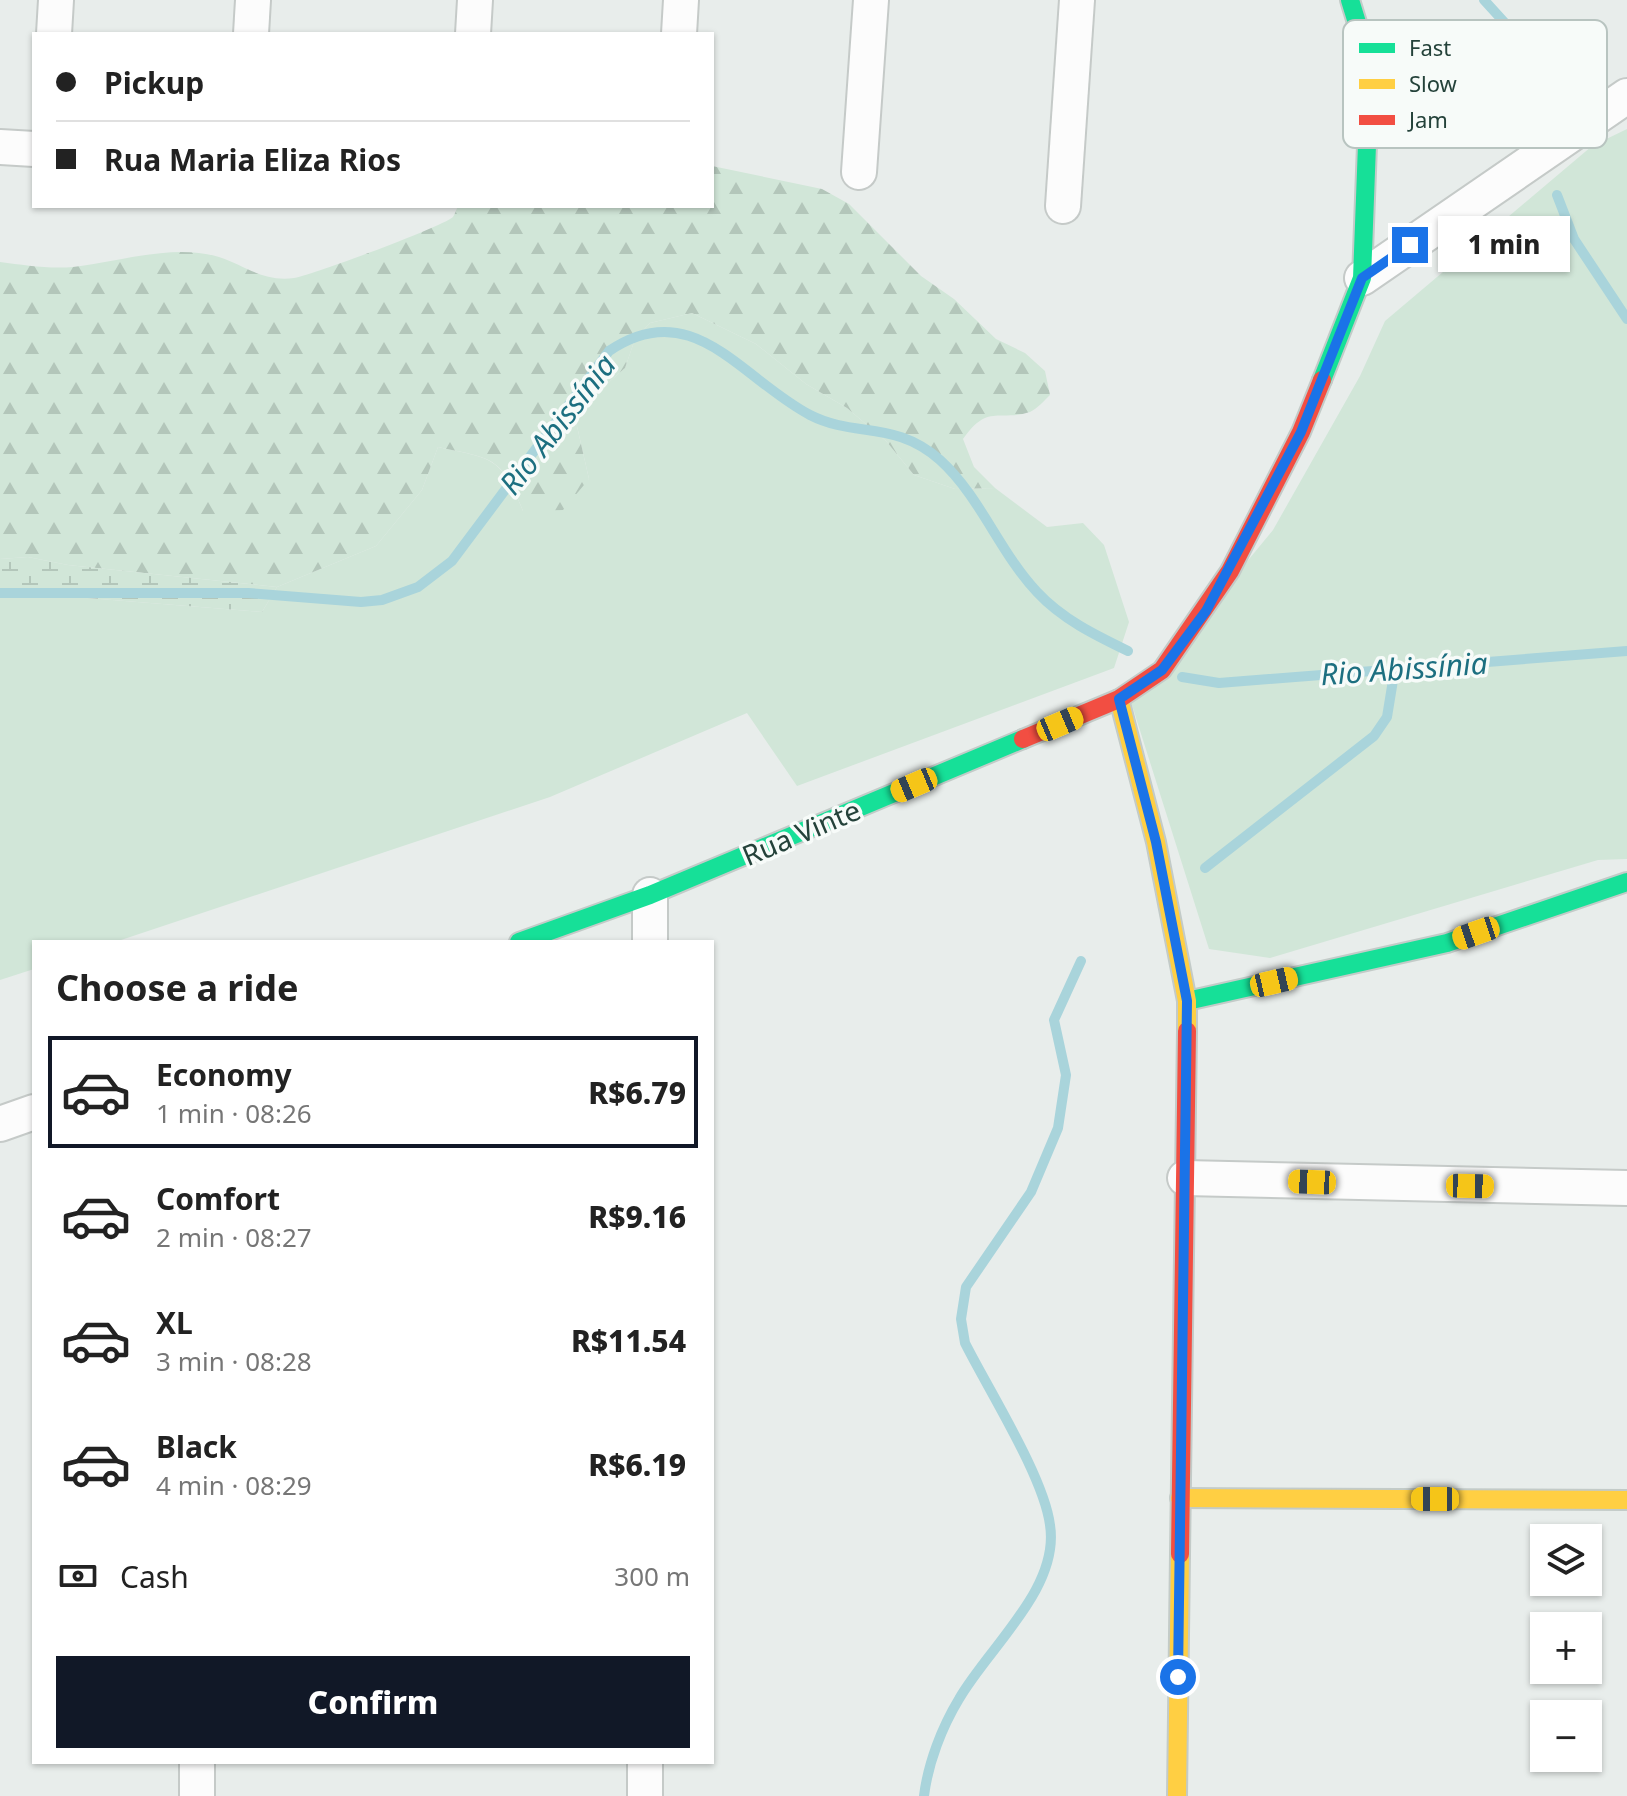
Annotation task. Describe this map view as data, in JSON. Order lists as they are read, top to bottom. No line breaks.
{"streets":{"street":["Rua Vinte"]},"water":["Rio Abissínia"],"legend":["Fast","Slow","Jam"],"page":{"banner":["Pickup","Rua Maria Eliza Rios"],"bubble":"1 min","heading":"Choose a ride","list":[{"name":"Economy","note":"1 min · 08:26","value":"R$6.79"},{"name":"Comfort","note":"2 min · 08:27","value":"R$9.16"},{"name":"XL","note":"3 min · 08:28","value":"R$11.54"},{"name":"Black","note":"4 min · 08:29","value":"R$6.19"}],"map_buttons":["+","−"],"pay":["Cash","300 m"],"buttons":"Confirm"}}
